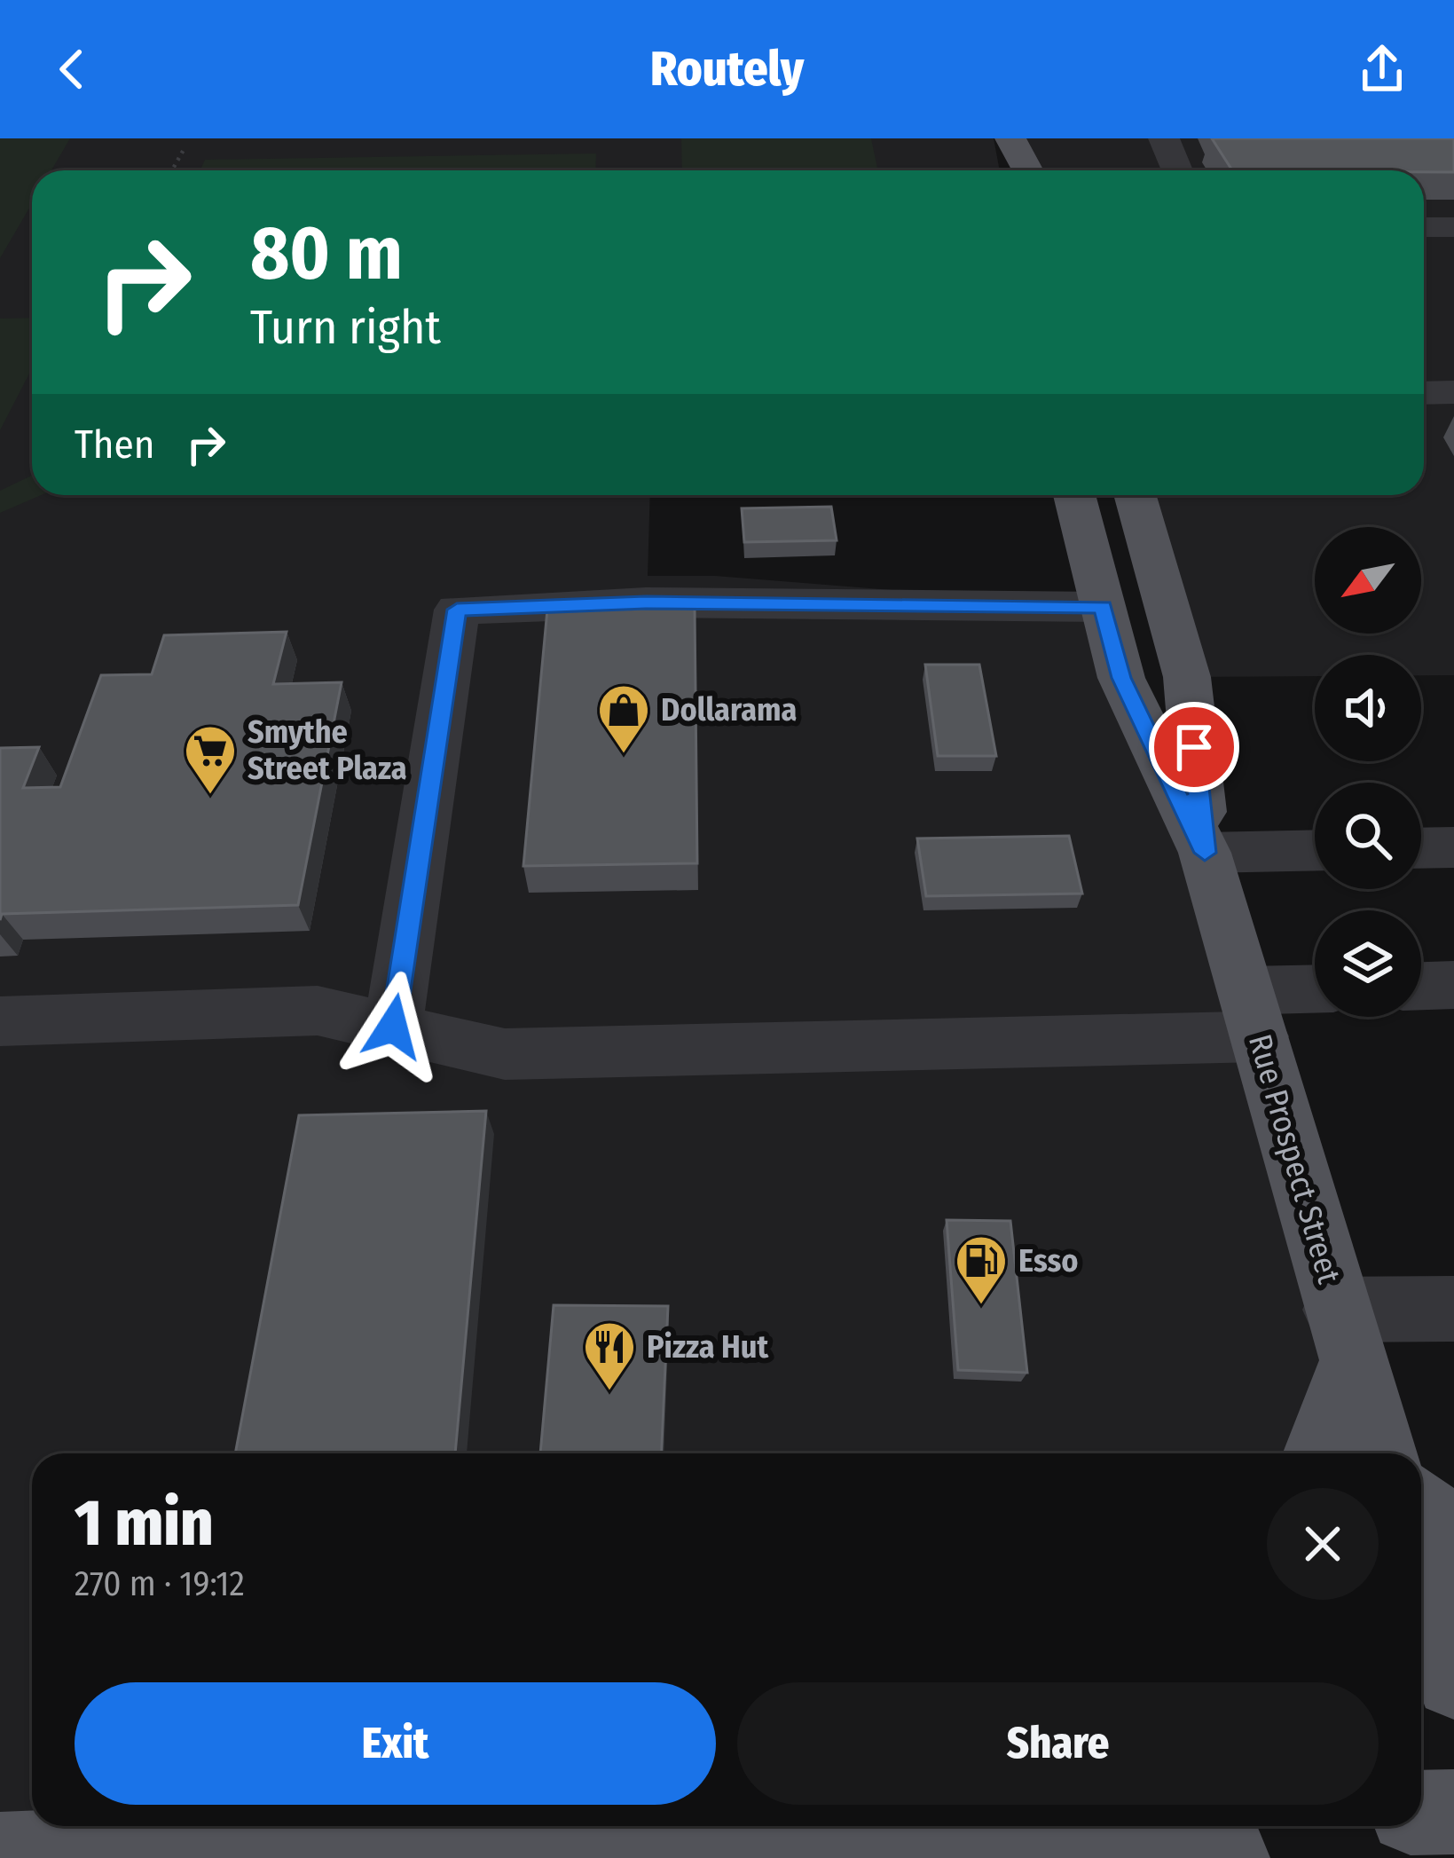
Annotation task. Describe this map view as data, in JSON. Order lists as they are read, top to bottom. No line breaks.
{"streets":{"main road":["Rue Prospect Street"]},"places":{"shop":["Dollarama"],"supermarket":["Smythe Street Plaza"],"fuel station":["Esso"],"restaurant":["Pizza Hut"]},"north":"bottom left","page":{"header":"Routely","turn":["80 m","Turn right"],"then":"Then","heading":["1 min","270 m · 19:12"],"buttons":["Exit","Share"]}}
